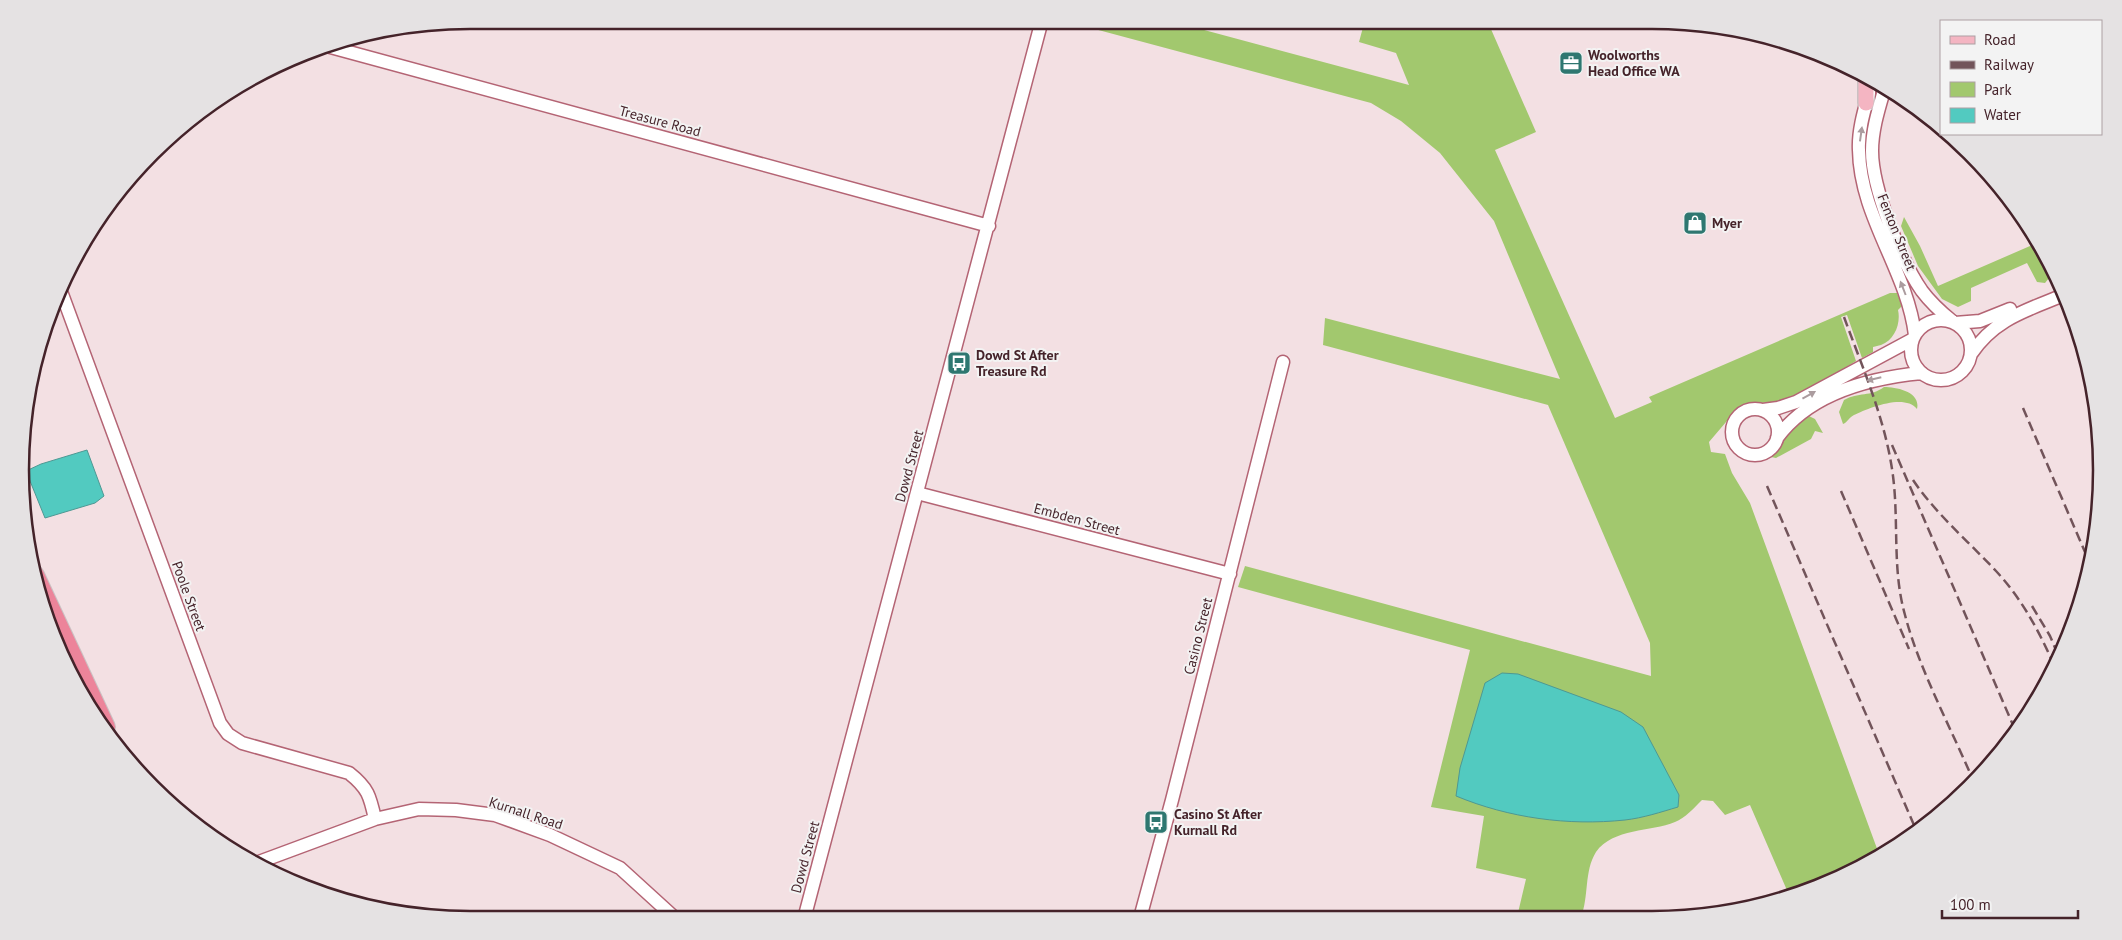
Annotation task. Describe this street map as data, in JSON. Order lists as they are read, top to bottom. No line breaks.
{"streets":{"street":["Treasure Road","Fenton Street","Dowd Street","Embden Street","Poole Street","Casino Street","Kurnall Road"]},"crossings":[["Treasure Road","Dowd Street"],["Dowd Street","Embden Street"],["Embden Street","Casino Street"],["Poole Street","Kurnall Road"]],"places":{"office":["Woolworths Head Office WA"],"shop":["Myer"],"bus stop":["Dowd St After Treasure Rd","Casino St After Kurnall Rd"]},"legend":["Road","Railway","Park","Water"],"scale_bar":"100 m"}
